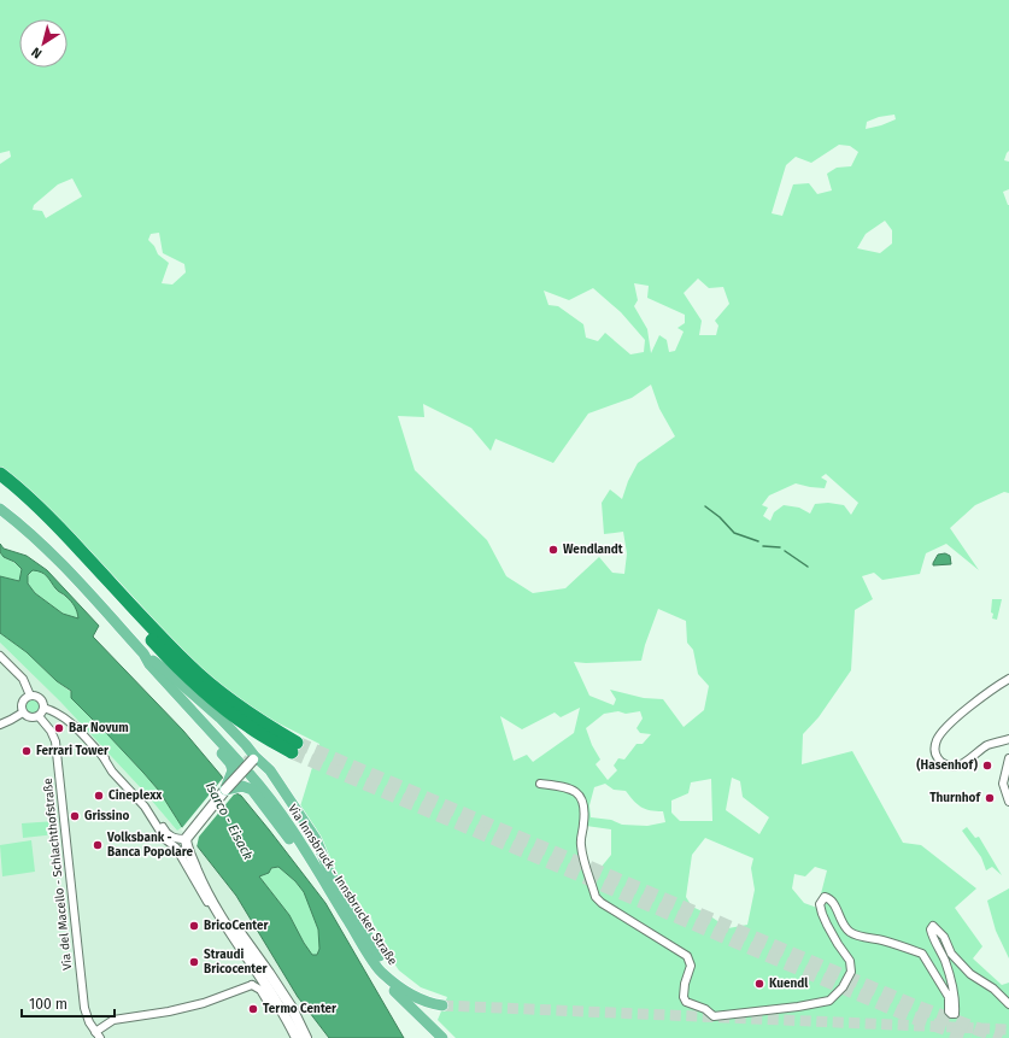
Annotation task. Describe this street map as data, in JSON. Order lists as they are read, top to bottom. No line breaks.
{"streets":{"main road":["Via Innsbruck - Innsbrucker Straße"],"street":["Via del Macello - Schlachthofstraße"]},"water":["Isarco - Eisack"],"places":["Wendlandt","Bar Novum","Ferrari Tower","(Hasenhof)","Cineplexx","Thurnhof","Grissino","Volksbank - Banca Popolare","BricoCenter","Straudi Bricocenter","Kuendl","Termo Center"],"scale_bar":"100 m","north":"bottom left"}
